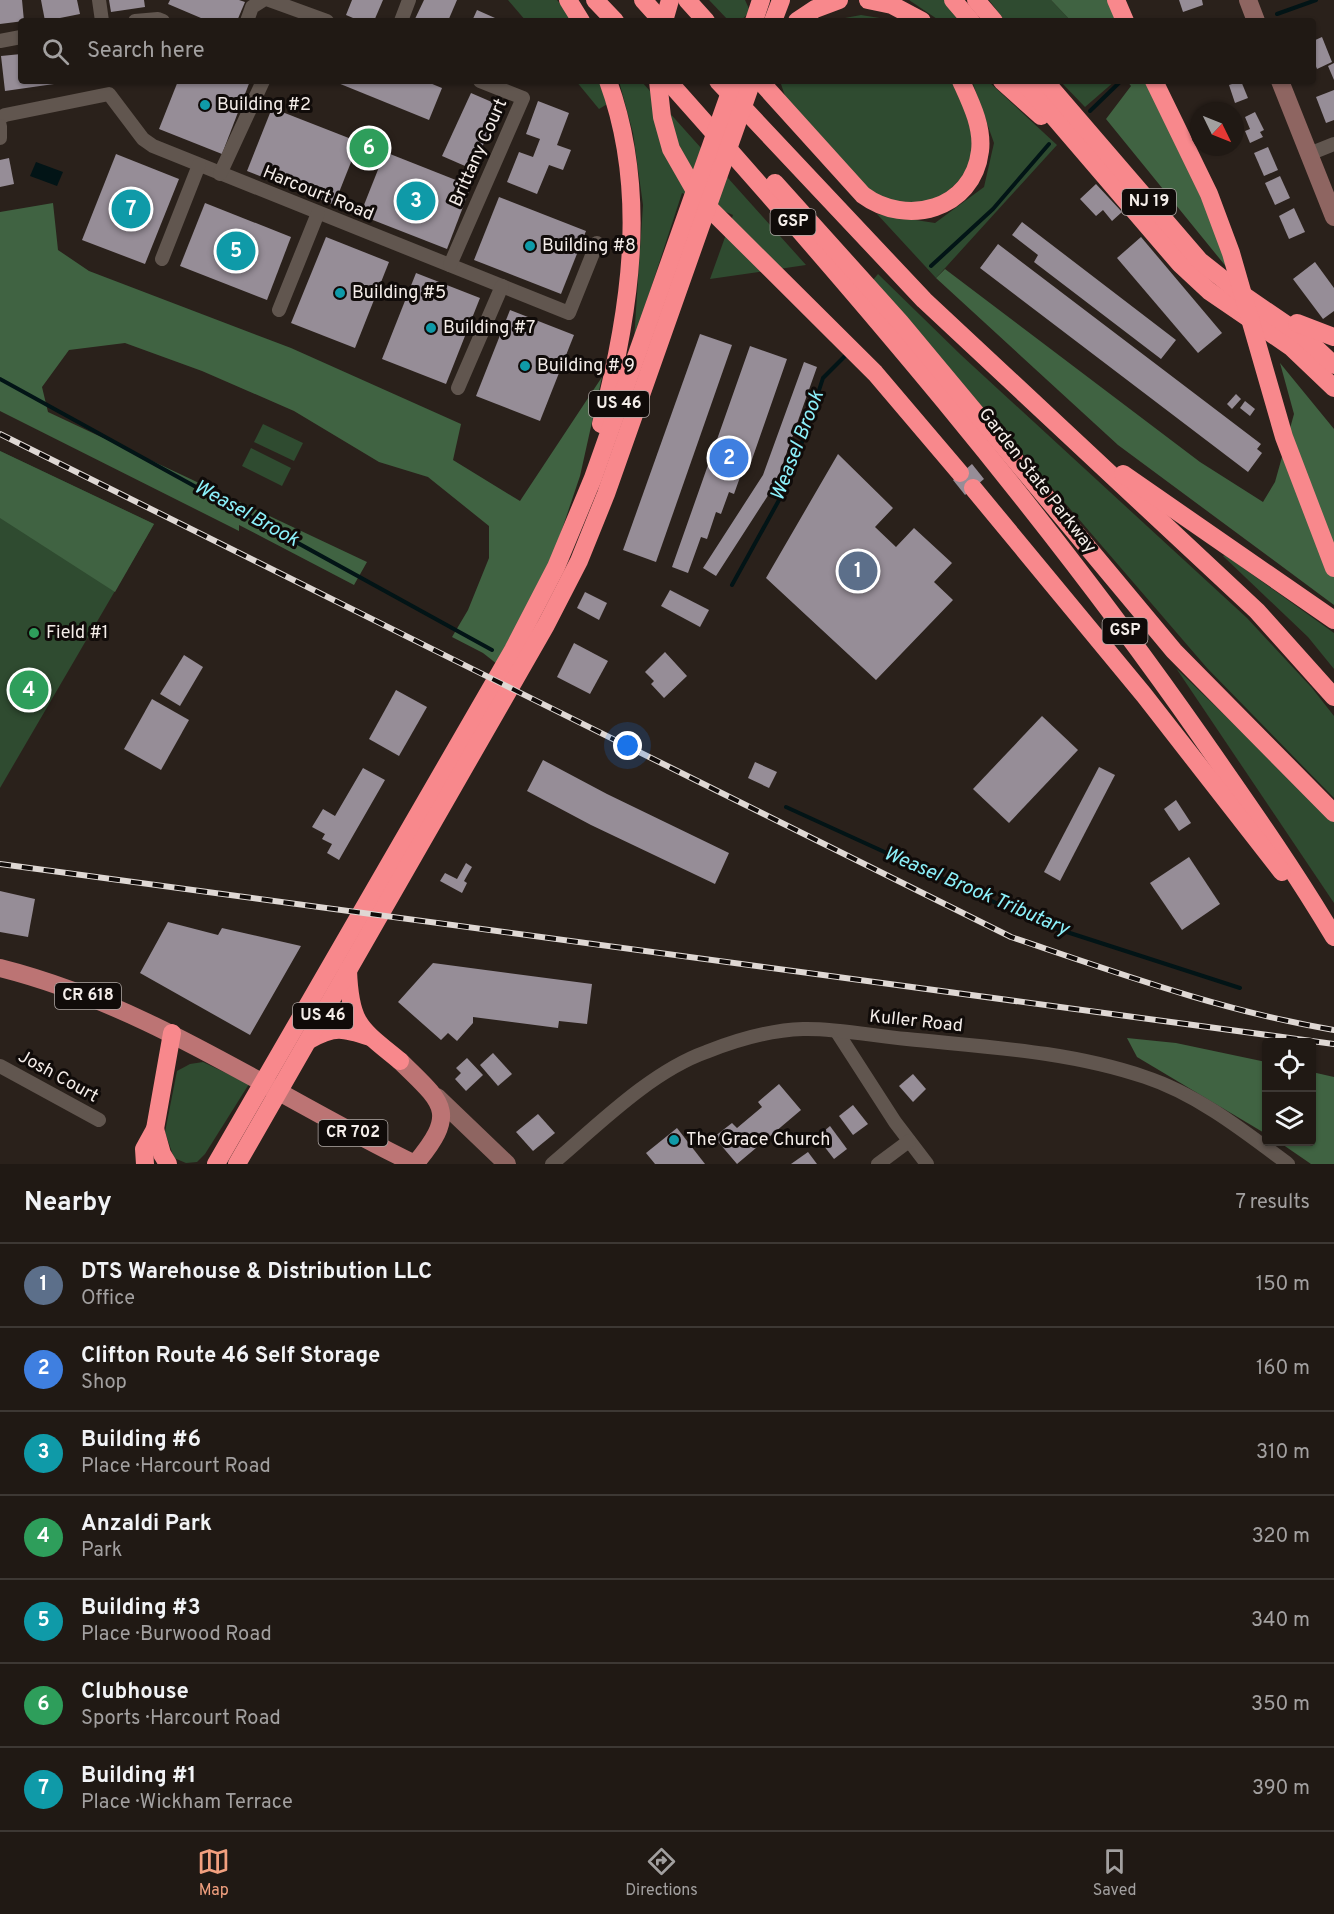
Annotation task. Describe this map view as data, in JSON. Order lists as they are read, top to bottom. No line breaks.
{"streets":{"highway":["NJ 19","GSP","US 46","Garden State Parkway"],"main road":["CR 618","CR 702"],"street":["Brittany Court","Harcourt Road","Kuller Road","Josh Court"]},"crossings":[["Brittany Court","Harcourt Road"],["US 46","CR 618"],["US 46","CR 702"],["CR 618","CR 702"]],"water":["Weasel Brook","Weasel Brook Tributary"],"places":["Building #2","Building #8","Building #5","Building #7","Building # 9","Field #1","The Grace Church"],"north":"bottom right","page":{"search":"Search here","pins":["6","3","7","5","2","1","4"],"heading":["Nearby","7 results"],"list":[{"mark":"1","name":"DTS Warehouse & Distribution LLC","note":"Office","value":"150 m"},{"mark":"2","name":"Clifton Route 46 Self Storage","note":"Shop","value":"160 m"},{"mark":"3","name":"Building #6","note":"Place · Harcourt Road","value":"310 m"},{"mark":"4","name":"Anzaldi Park","note":"Park","value":"320 m"},{"mark":"5","name":"Building #3","note":"Place · Burwood Road","value":"340 m"},{"mark":"6","name":"Clubhouse","note":"Sports · Harcourt Road","value":"350 m"},{"mark":"7","name":"Building #1","note":"Place · Wickham Terrace","value":"390 m"}],"nav":["Map","Directions","Saved"]}}
